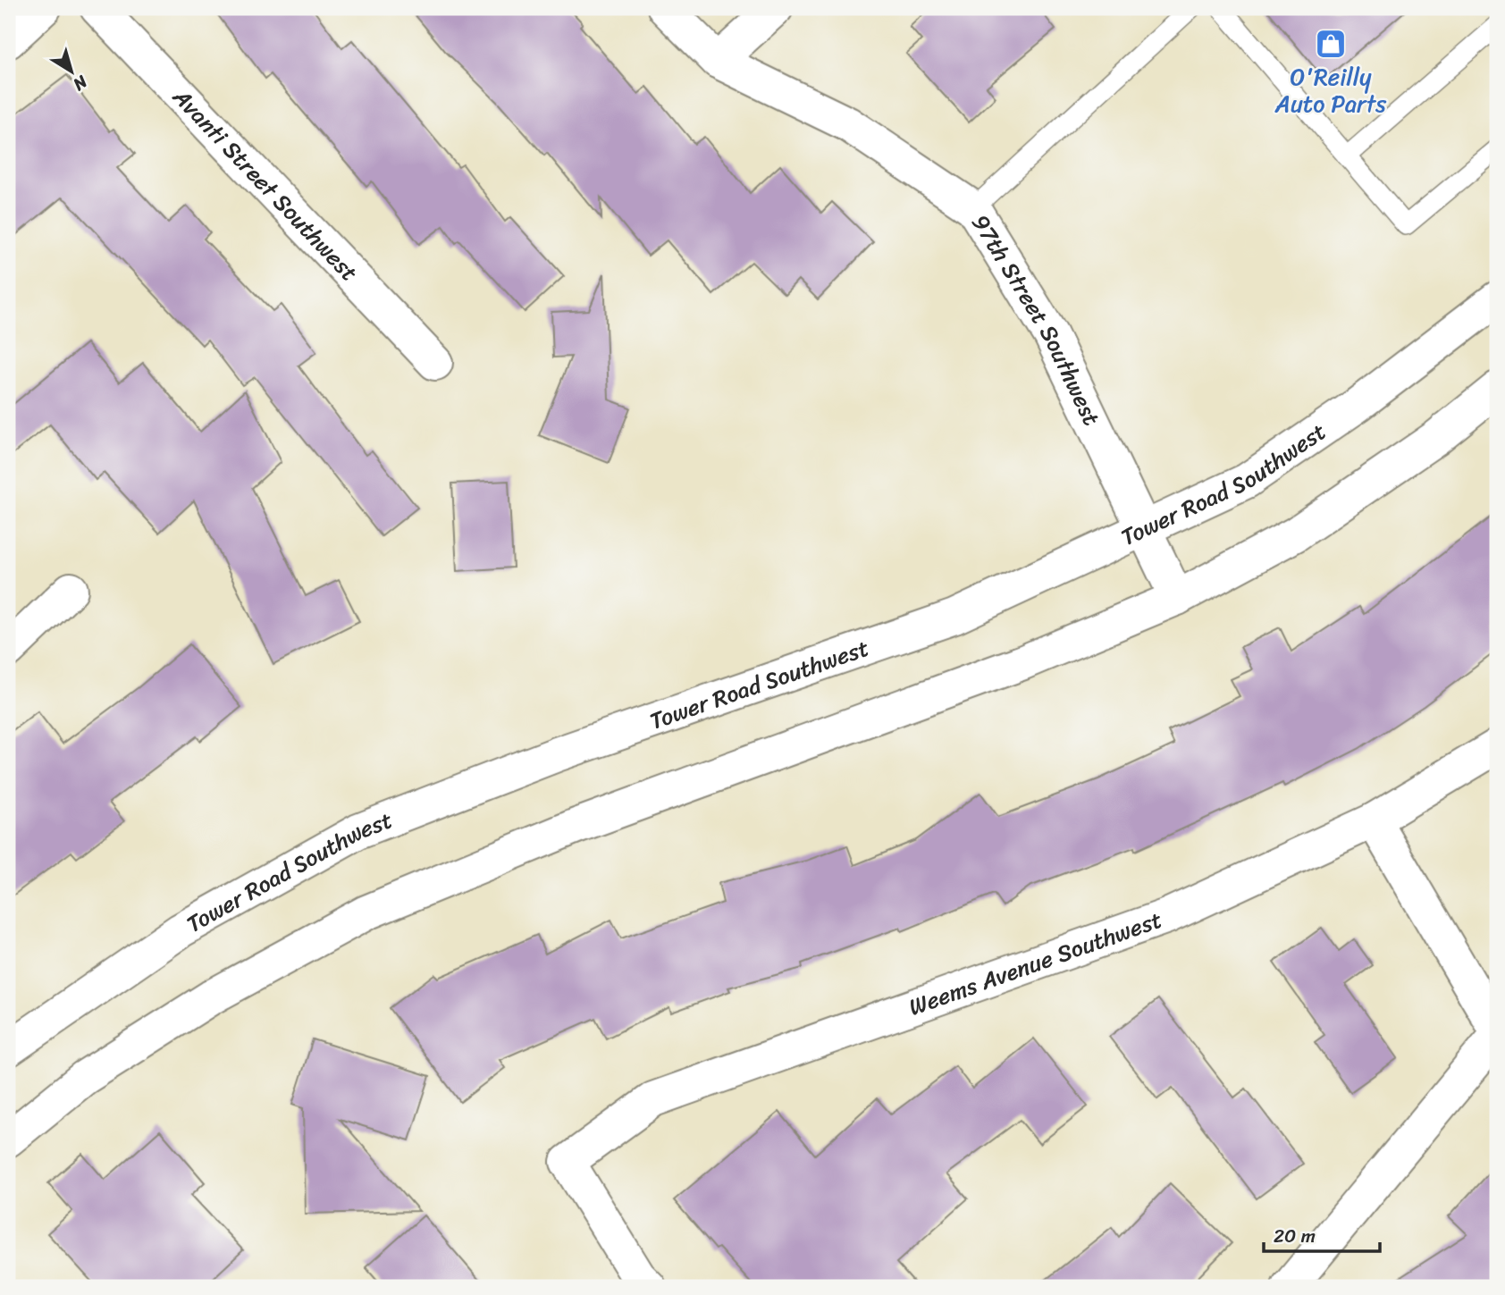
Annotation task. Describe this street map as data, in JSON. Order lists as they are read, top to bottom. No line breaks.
{"streets":{"street":["Avanti Street Southwest","97th Street Southwest","Tower Road Southwest","Weems Avenue Southwest"]},"crossings":[["97th Street Southwest","Tower Road Southwest"]],"places":{"shop":["O'Reilly Auto Parts"]},"scale_bar":"20 m","north":"bottom right"}
